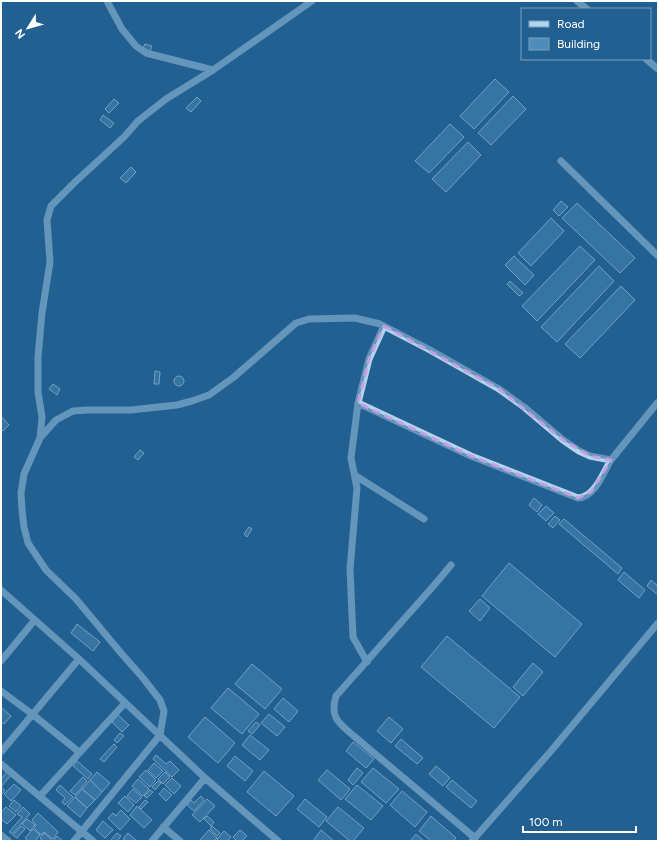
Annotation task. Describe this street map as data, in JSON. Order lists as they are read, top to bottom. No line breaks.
{"legend":["Road","Building"],"scale_bar":"100 m","north":"bottom left"}
